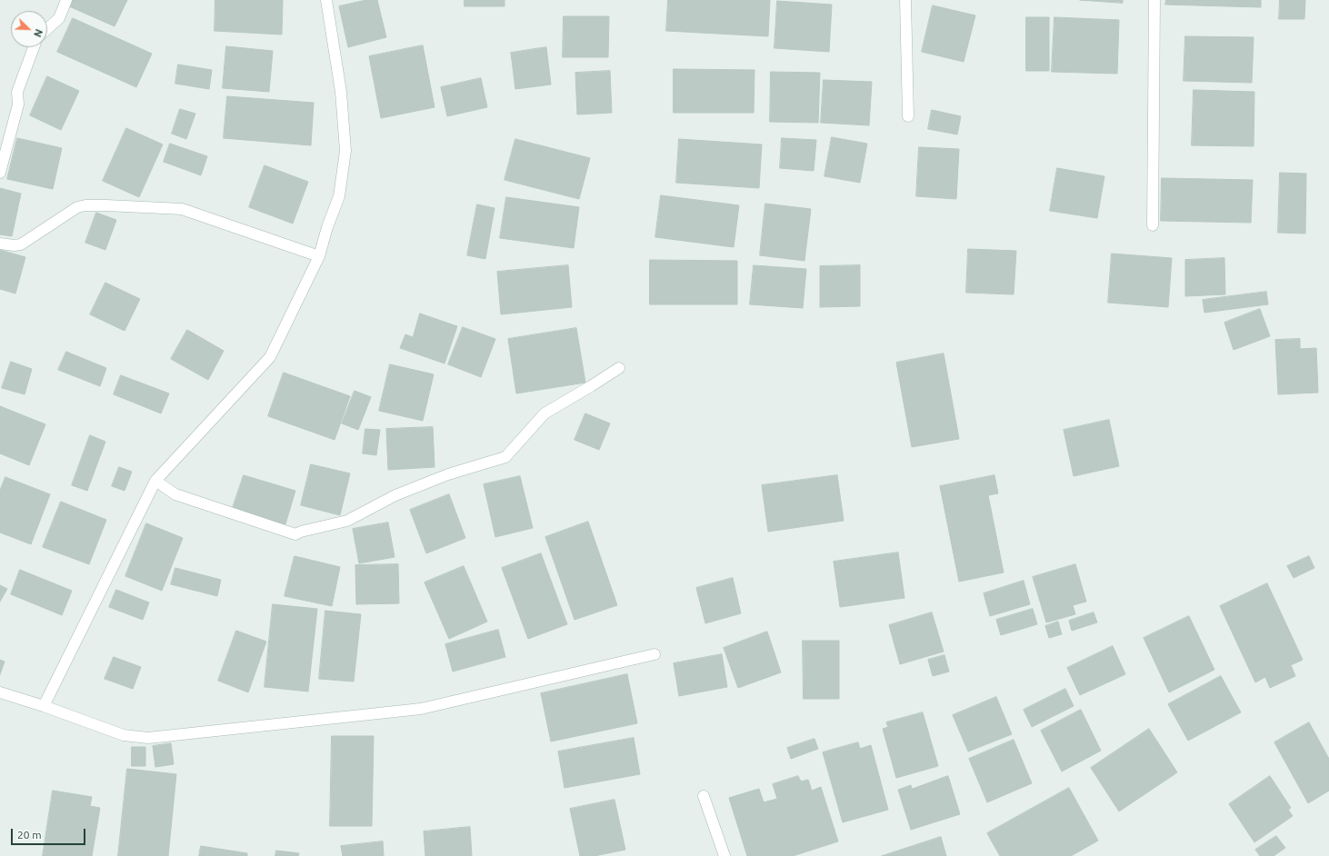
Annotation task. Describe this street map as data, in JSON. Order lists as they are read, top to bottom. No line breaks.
{"scale_bar":"20 m","north":"bottom right"}
